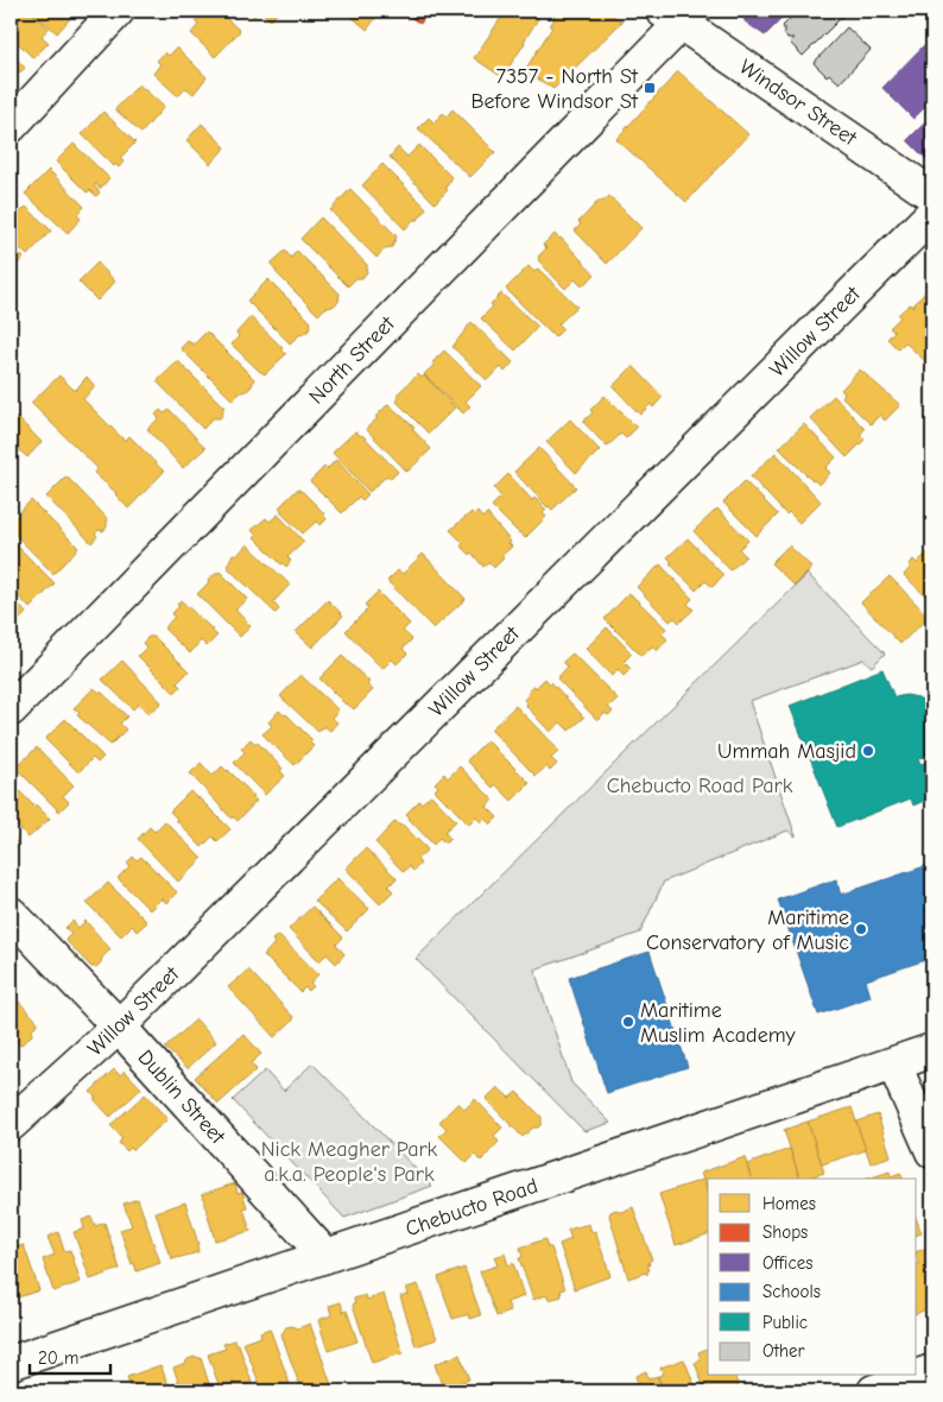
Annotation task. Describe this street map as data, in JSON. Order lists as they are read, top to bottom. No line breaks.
{"streets":{"street":["Windsor Street","Willow Street","North Street","Dublin Street","Chebucto Road"]},"crossings":[["Windsor Street","North Street"],["Willow Street","Dublin Street"],["Dublin Street","Chebucto Road"]],"parks":["Chebucto Road Park","Nick Meagher Park a.k.a. People's Park"],"places":{"transit":["7357 - North St Before Windsor St"],"other":["Ummah Masjid","Maritime Conservatory of Music","Maritime Muslim Academy"]},"legend":["Homes","Shops","Offices","Schools","Public","Other"],"scale_bar":"20 m"}
